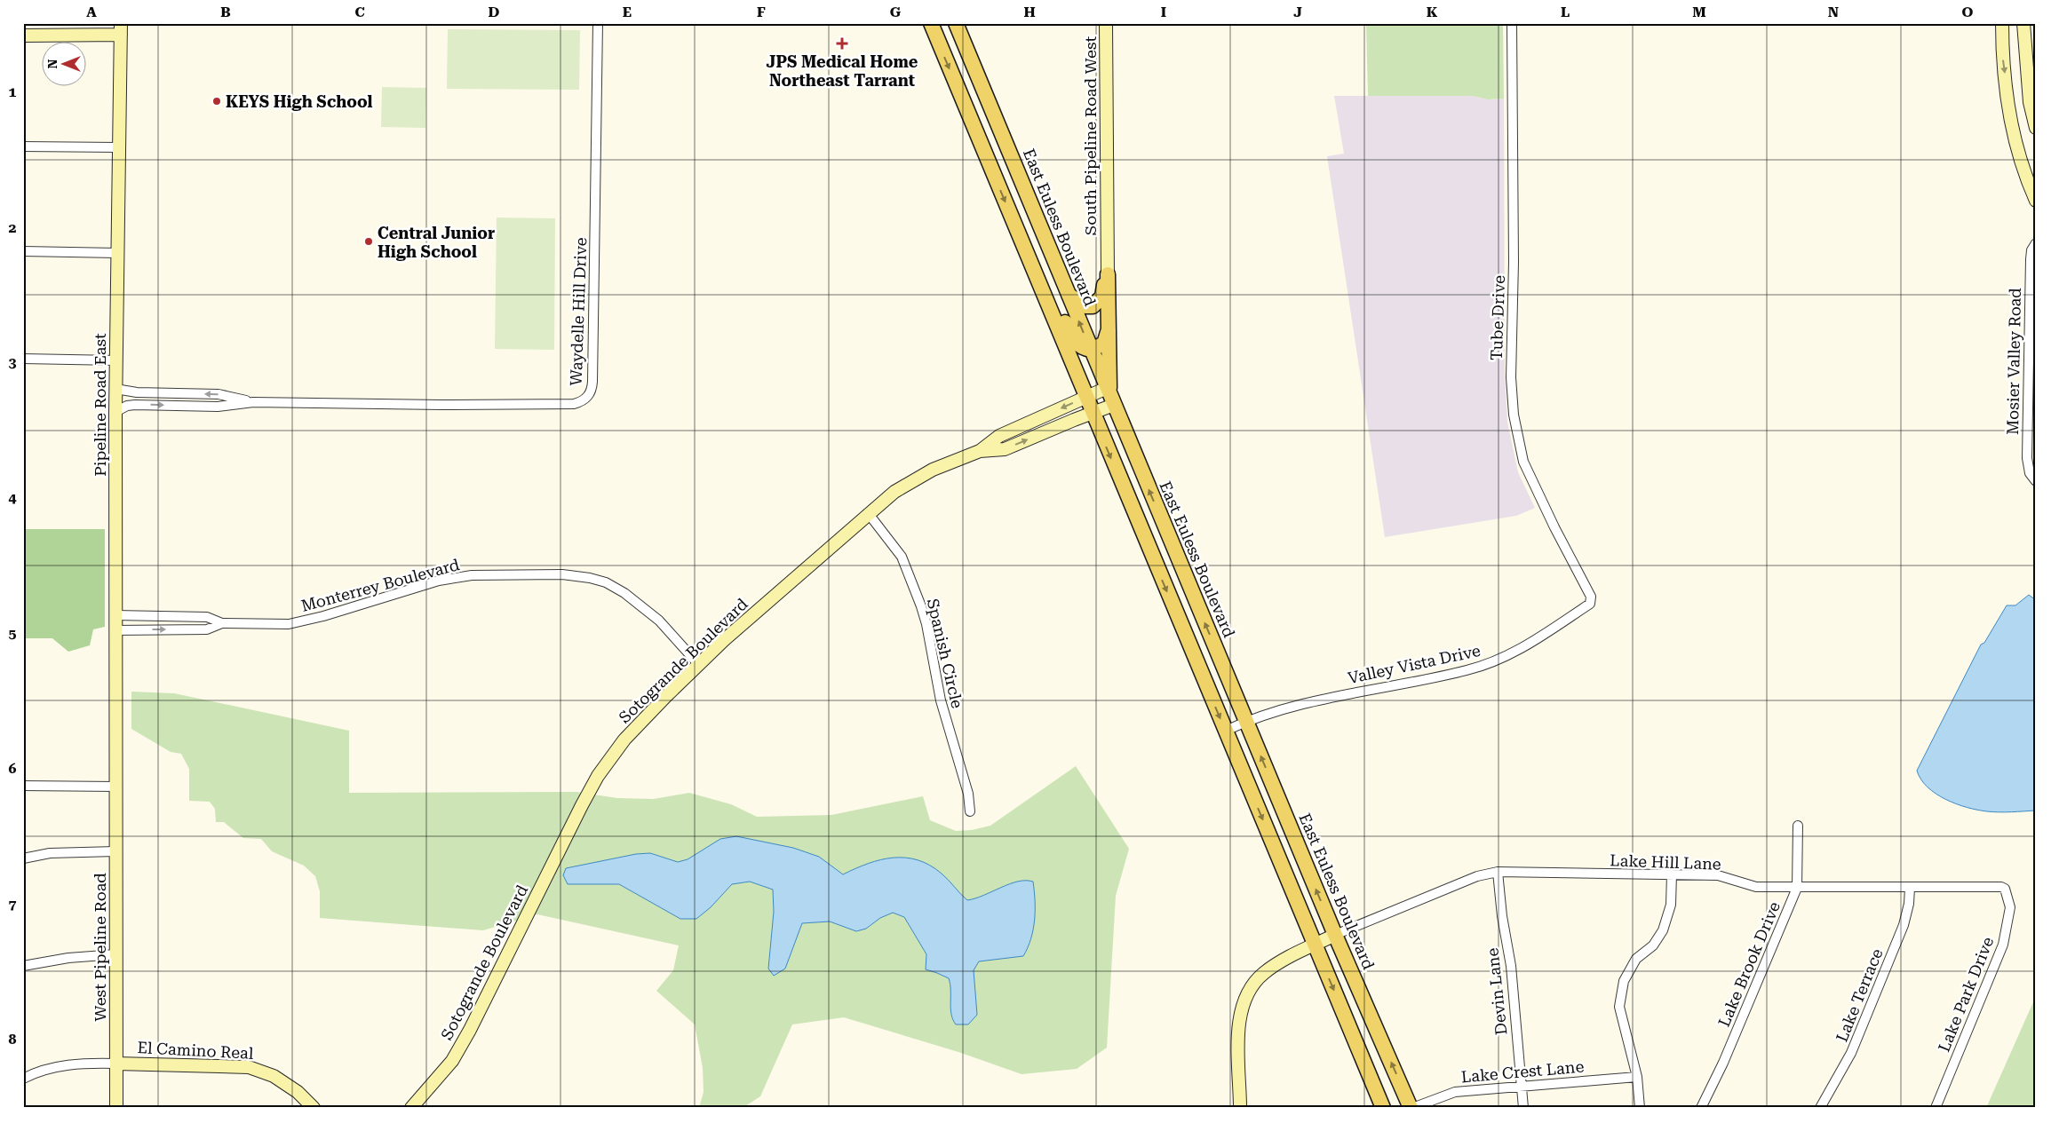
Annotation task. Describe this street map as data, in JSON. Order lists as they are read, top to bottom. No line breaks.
{"streets":{"main road":["East Euless Boulevard"],"street":["South Pipeline Road West","Waydelle Hill Drive","Tube Drive","Mosier Valley Road","Pipeline Road East","Monterrey Boulevard","Spanish Circle","Sotogrande Boulevard","Valley Vista Drive","Lake Hill Lane","West Pipeline Road","Lake Brook Drive","Devin Lane","Lake Park Drive","Lake Terrace","El Camino Real","Lake Crest Lane"]},"crossings":[["East Euless Boulevard","Sotogrande Boulevard"],["East Euless Boulevard","Valley Vista Drive"],["East Euless Boulevard","Lake Hill Lane"],["East Euless Boulevard","Lake Crest Lane"],["Waydelle Hill Drive","Pipeline Road East"],["Tube Drive","Valley Vista Drive"],["Pipeline Road East","Monterrey Boulevard"],["Pipeline Road East","West Pipeline Road"],["Monterrey Boulevard","Sotogrande Boulevard"],["Spanish Circle","Sotogrande Boulevard"],["Lake Hill Lane","Lake Brook Drive"],["Lake Hill Lane","Devin Lane"],["Lake Hill Lane","Lake Park Drive"],["Lake Hill Lane","Lake Terrace"],["West Pipeline Road","El Camino Real"],["Devin Lane","Lake Crest Lane"]],"places":{"health":["JPS Medical Home Northeast Tarrant"],"other":["KEYS High School","Central Junior High School"]},"north":"left","grid":{"columns":["A","B","C","D","E","F","G","H","I","J","K","L","M","N","O"],"rows":["1","2","3","4","5","6","7","8"]}}
